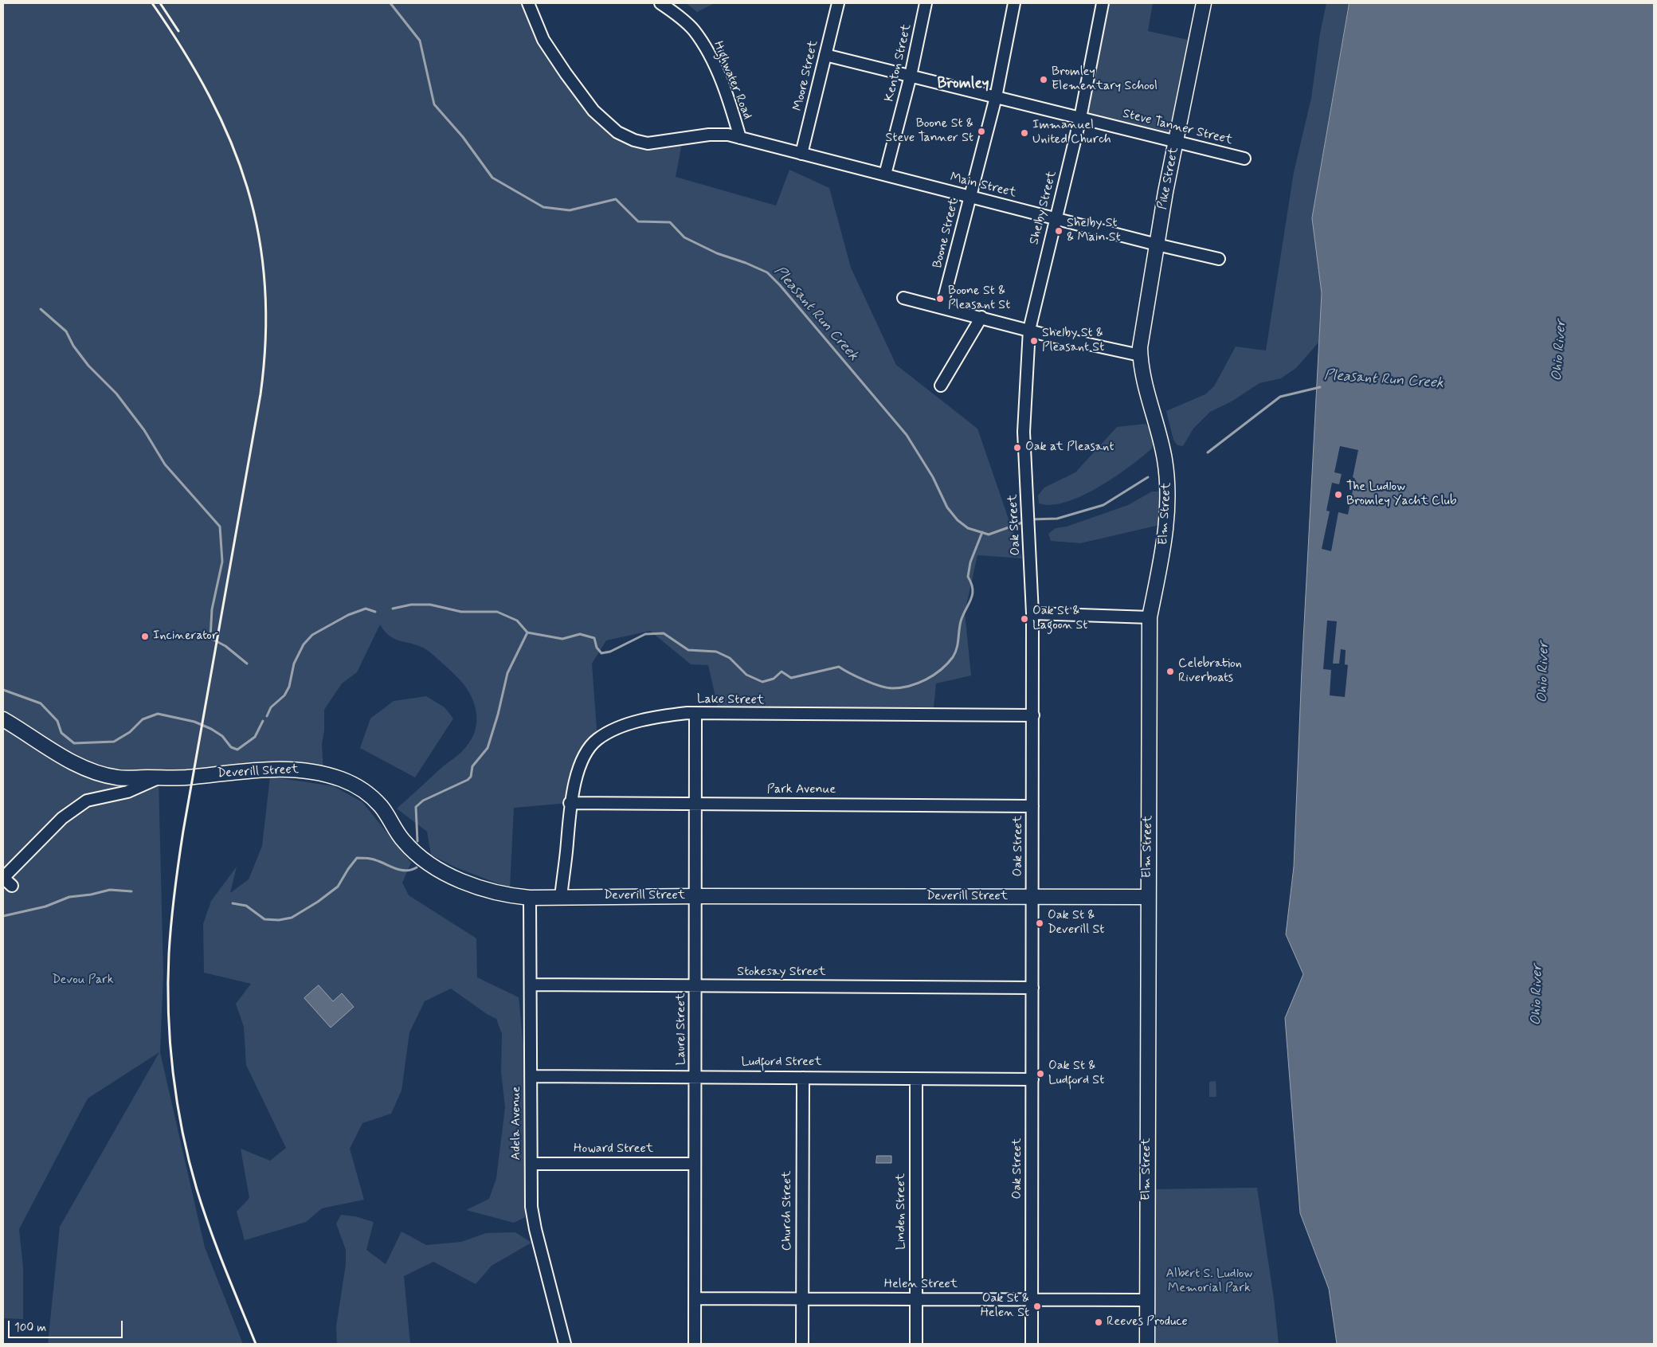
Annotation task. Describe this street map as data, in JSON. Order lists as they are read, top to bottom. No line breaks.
{"streets":{"main road":["Pike Street","Elm Street","Deverill Street"],"street":["Kenton Street","Moore Street","Highwater Road","Steve Tanner Street","Main Street","Shelby Street","Boone Street","Oak Street","Lake Street","Park Avenue","Stokesay Street","Laurel Street","Ludford Street","Adela Avenue","Howard Street","Church Street","Linden Street","Helen Street"]},"crossings":[["Kenton Street","Steve Tanner Street"],["Kenton Street","Main Street"],["Moore Street","Steve Tanner Street"],["Moore Street","Main Street"],["Highwater Road","Main Street"],["Steve Tanner Street","Pike Street"],["Steve Tanner Street","Shelby Street"],["Steve Tanner Street","Boone Street"],["Pike Street","Main Street"],["Pike Street","Elm Street"],["Main Street","Shelby Street"],["Main Street","Boone Street"],["Shelby Street","Oak Street"],["Elm Street","Deverill Street"],["Elm Street","Helen Street"],["Oak Street","Lake Street"],["Oak Street","Deverill Street"],["Oak Street","Park Avenue"],["Oak Street","Stokesay Street"],["Oak Street","Ludford Street"],["Oak Street","Helen Street"],["Lake Street","Deverill Street"],["Lake Street","Park Avenue"],["Lake Street","Laurel Street"],["Deverill Street","Laurel Street"],["Deverill Street","Adela Avenue"],["Park Avenue","Laurel Street"],["Stokesay Street","Laurel Street"],["Stokesay Street","Adela Avenue"],["Laurel Street","Ludford Street"],["Laurel Street","Howard Street"],["Laurel Street","Helen Street"],["Ludford Street","Adela Avenue"],["Ludford Street","Church Street"],["Ludford Street","Linden Street"],["Adela Avenue","Howard Street"],["Church Street","Helen Street"],["Linden Street","Helen Street"]],"districts":["Bromley"],"water":["Pleasant Run Creek","Ohio River"],"parks":["Devou Park","Albert S. Ludlow Memorial Park"],"places":["Bromley Elementary School","Boone St & Steve Tanner St","Immanuel United Church","Shelby St & Main St","Boone St & Pleasant St","Shelby St & Pleasant St","Oak at Pleasant","The Ludlow Bromley Yacht Club","Oak St & Lagoon St","Incinerator","Celebration Riverboats","Oak St & Deverill St","Oak St & Ludford St","Oak St & Helen St","Reeves Produce"],"scale_bar":"100 m"}
